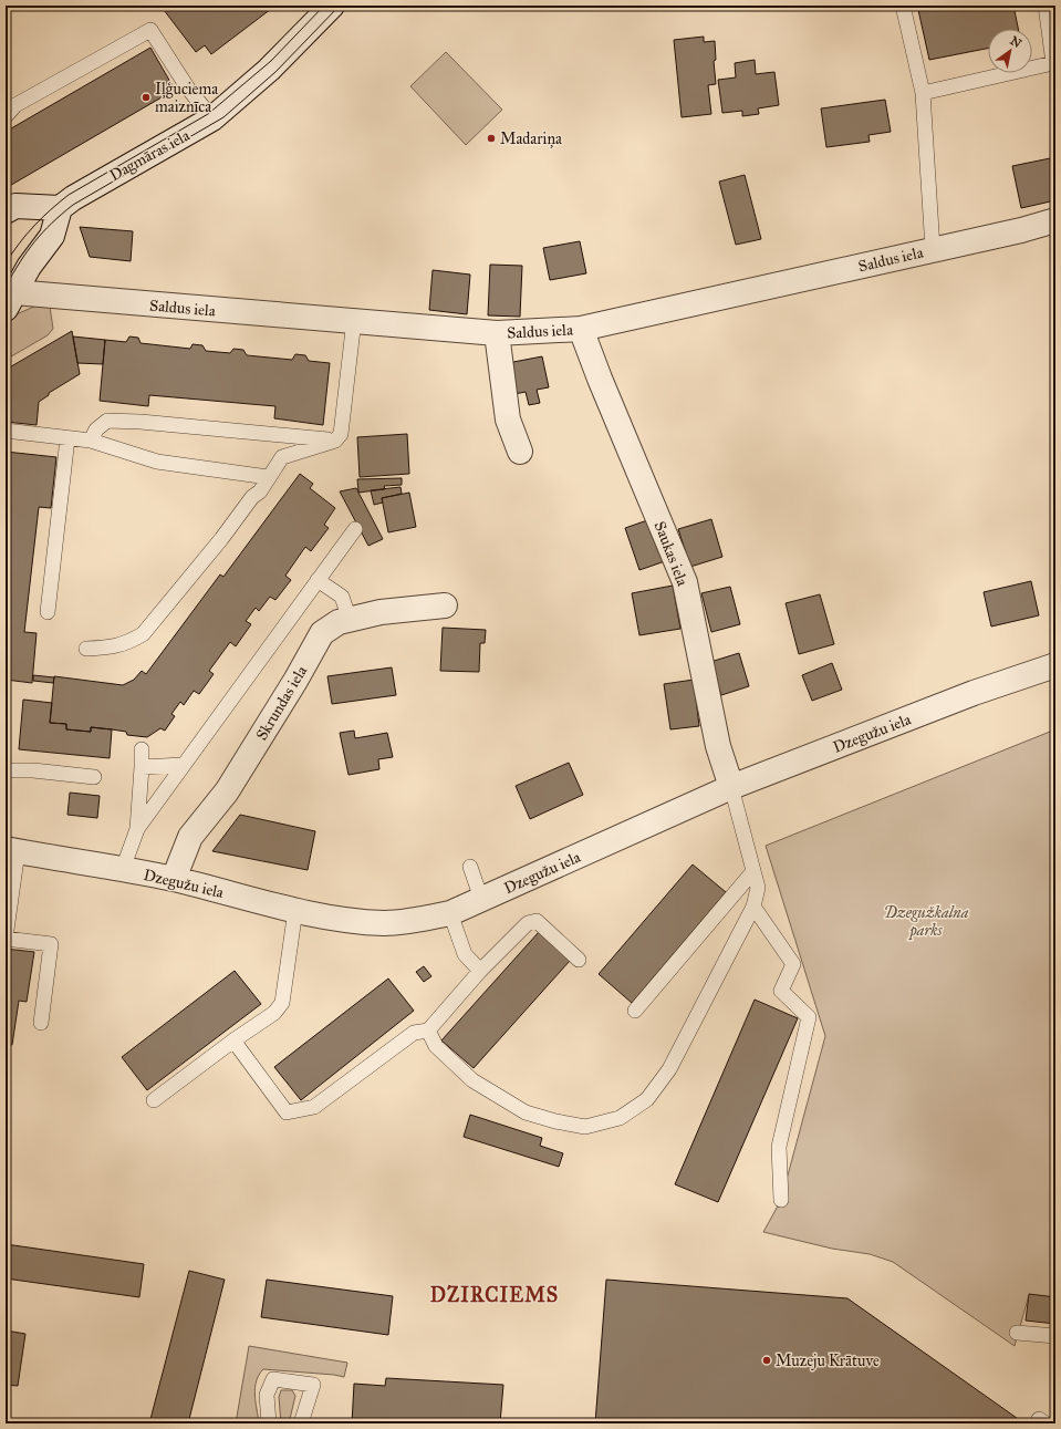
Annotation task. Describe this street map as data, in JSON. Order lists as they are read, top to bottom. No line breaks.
{"streets":{"street":["Dagmāras iela","Saldus iela","Saukas iela","Skrundas iela","Dzegužu iela"]},"crossings":[["Saldus iela","Saukas iela"],["Saukas iela","Dzegužu iela"],["Skrundas iela","Dzegužu iela"]],"districts":["DZIRCIEMS"],"parks":["Dzegužkalna parks"],"places":["Iļģuciema maiznīca","Madariņa","Muzeju Krātuve"],"north":"top right"}
